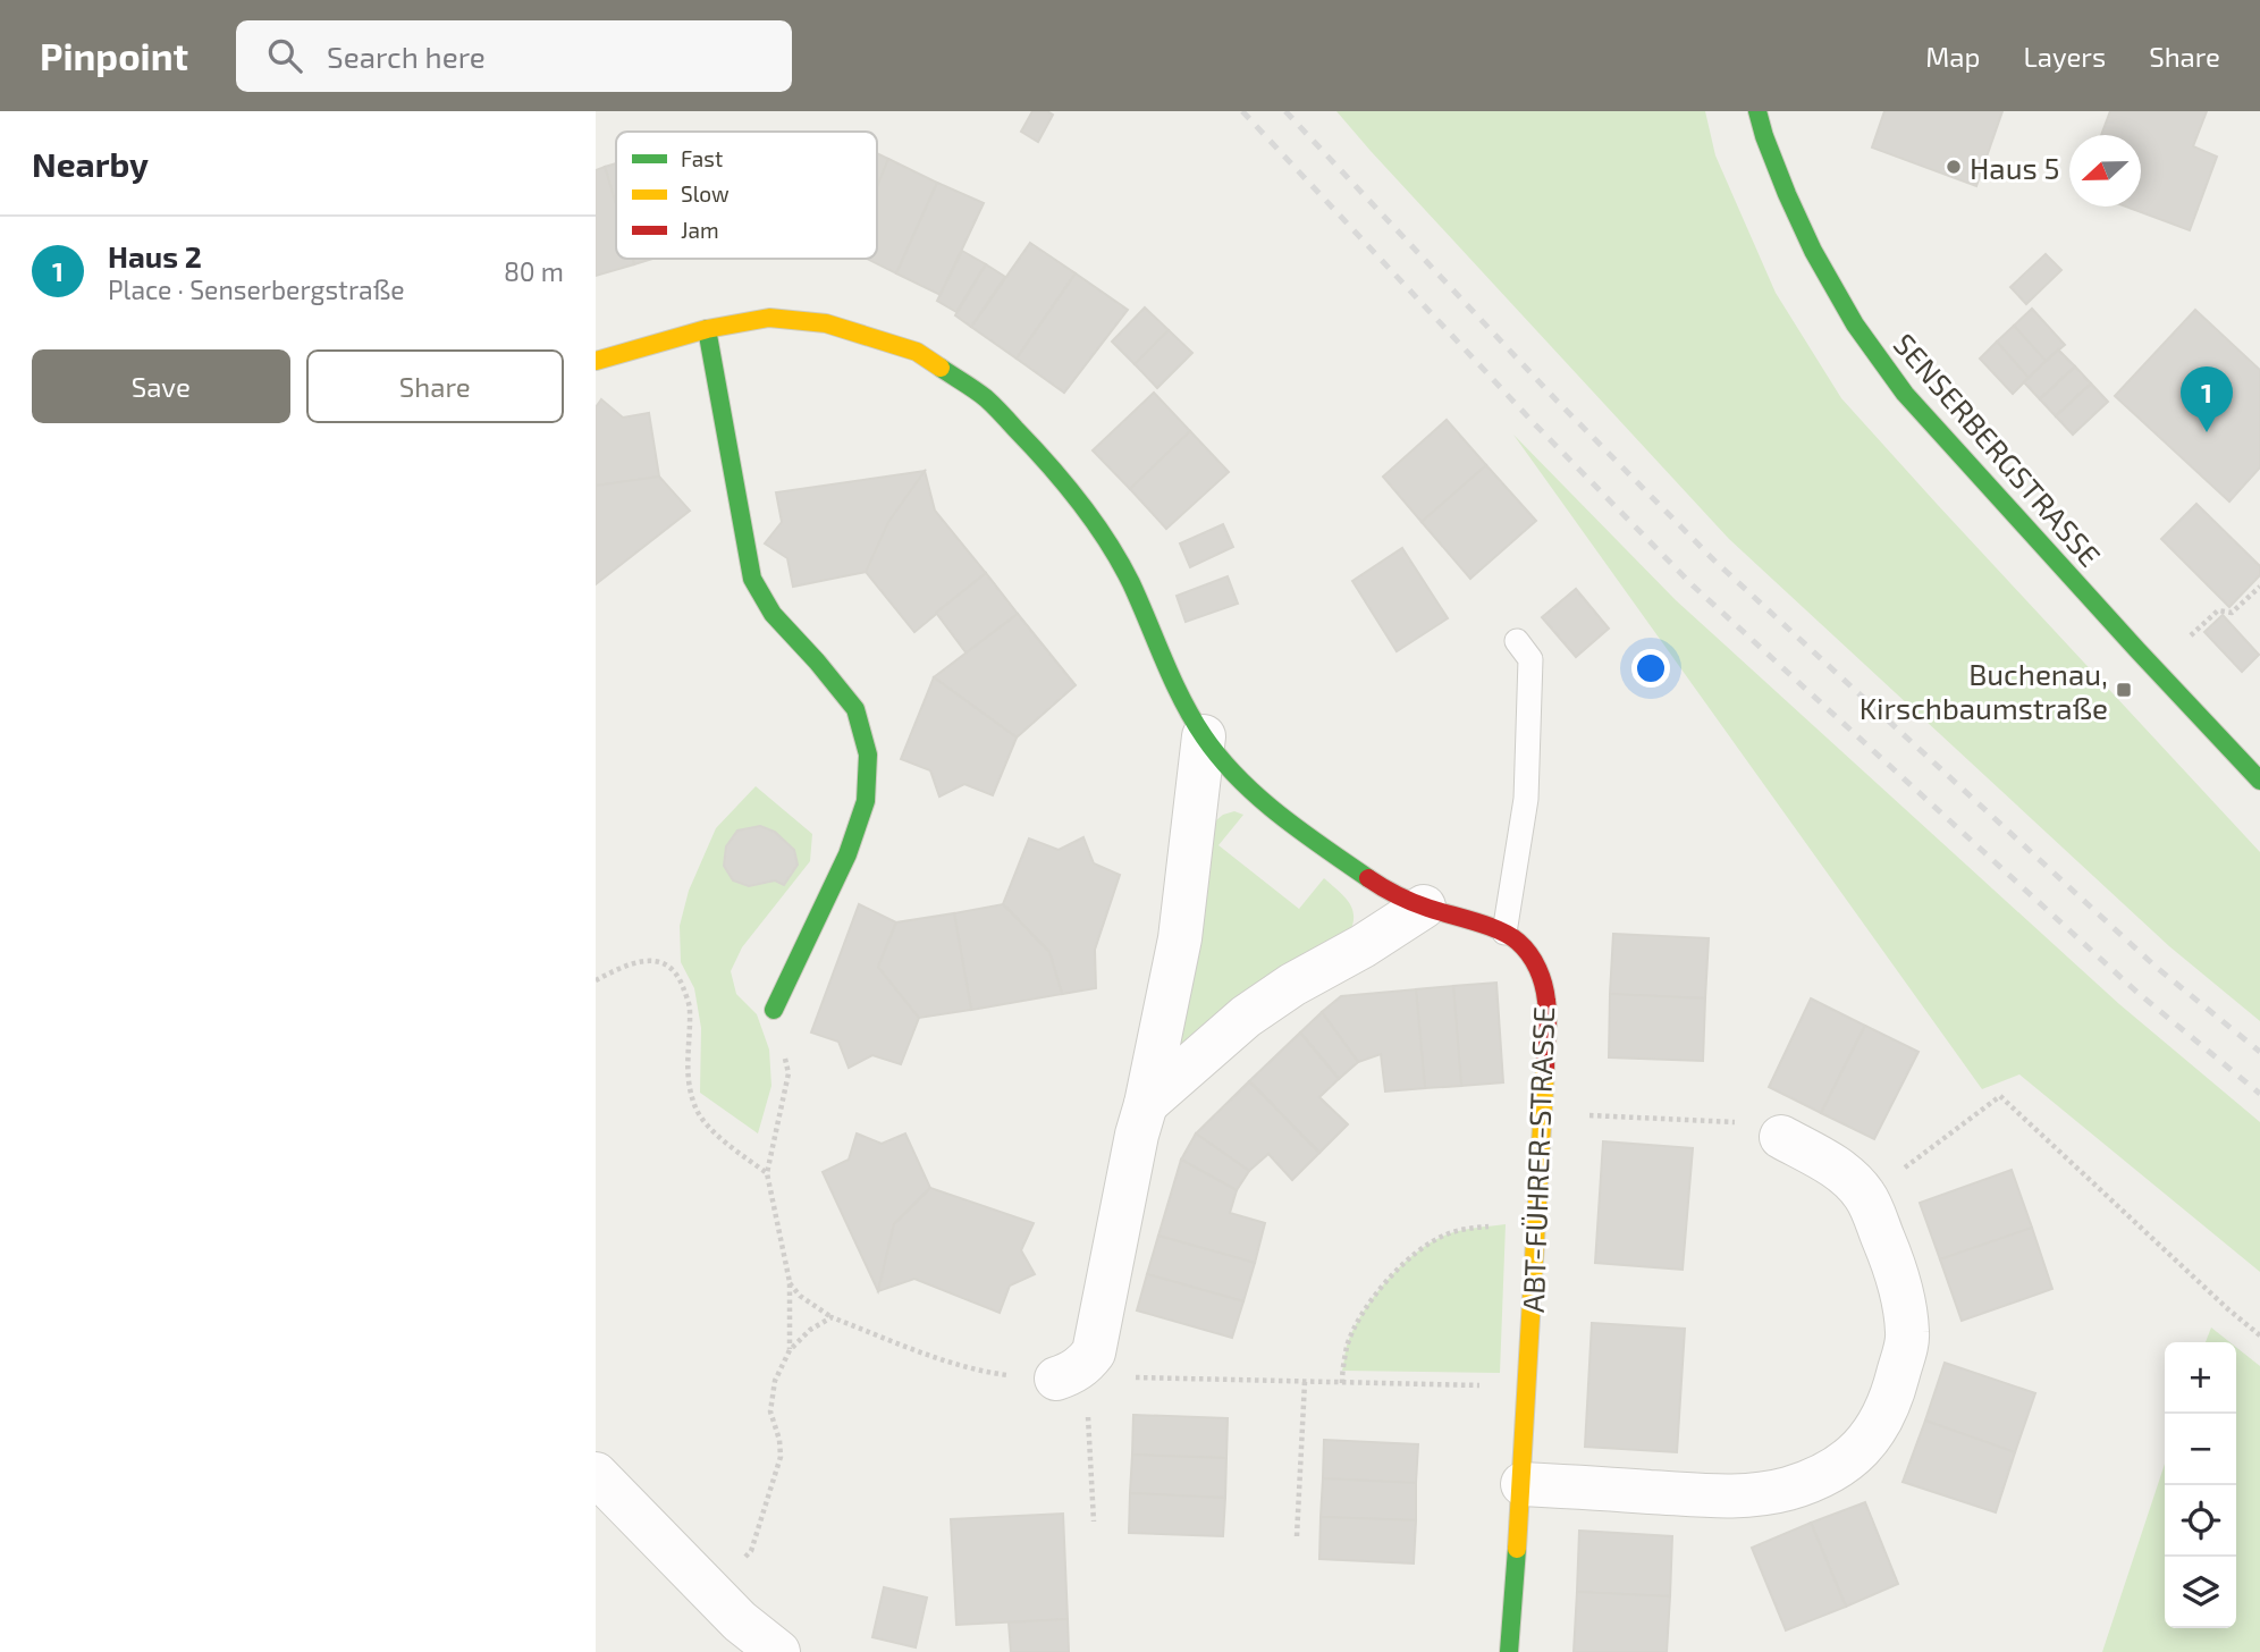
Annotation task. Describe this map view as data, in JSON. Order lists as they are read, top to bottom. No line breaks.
{"streets":{"street":["SENSERBERGSTRASSE","ABT-FÜHRER-STRASSE"]},"places":{"other":["Haus 5"],"transit":["Buchenau, Kirschbaumstraße"]},"legend":["Fast","Slow","Jam"],"north":"left","page":{"header":"Pinpoint","search":"Search here","nav":["Map","Layers","Share"],"heading":"Nearby","list":[{"mark":"1","name":"Haus 2","note":"Place · Senserbergstraße","value":"80 m"}],"buttons":["Save","Share"],"pins":"1","map_buttons":["+","−"]}}
